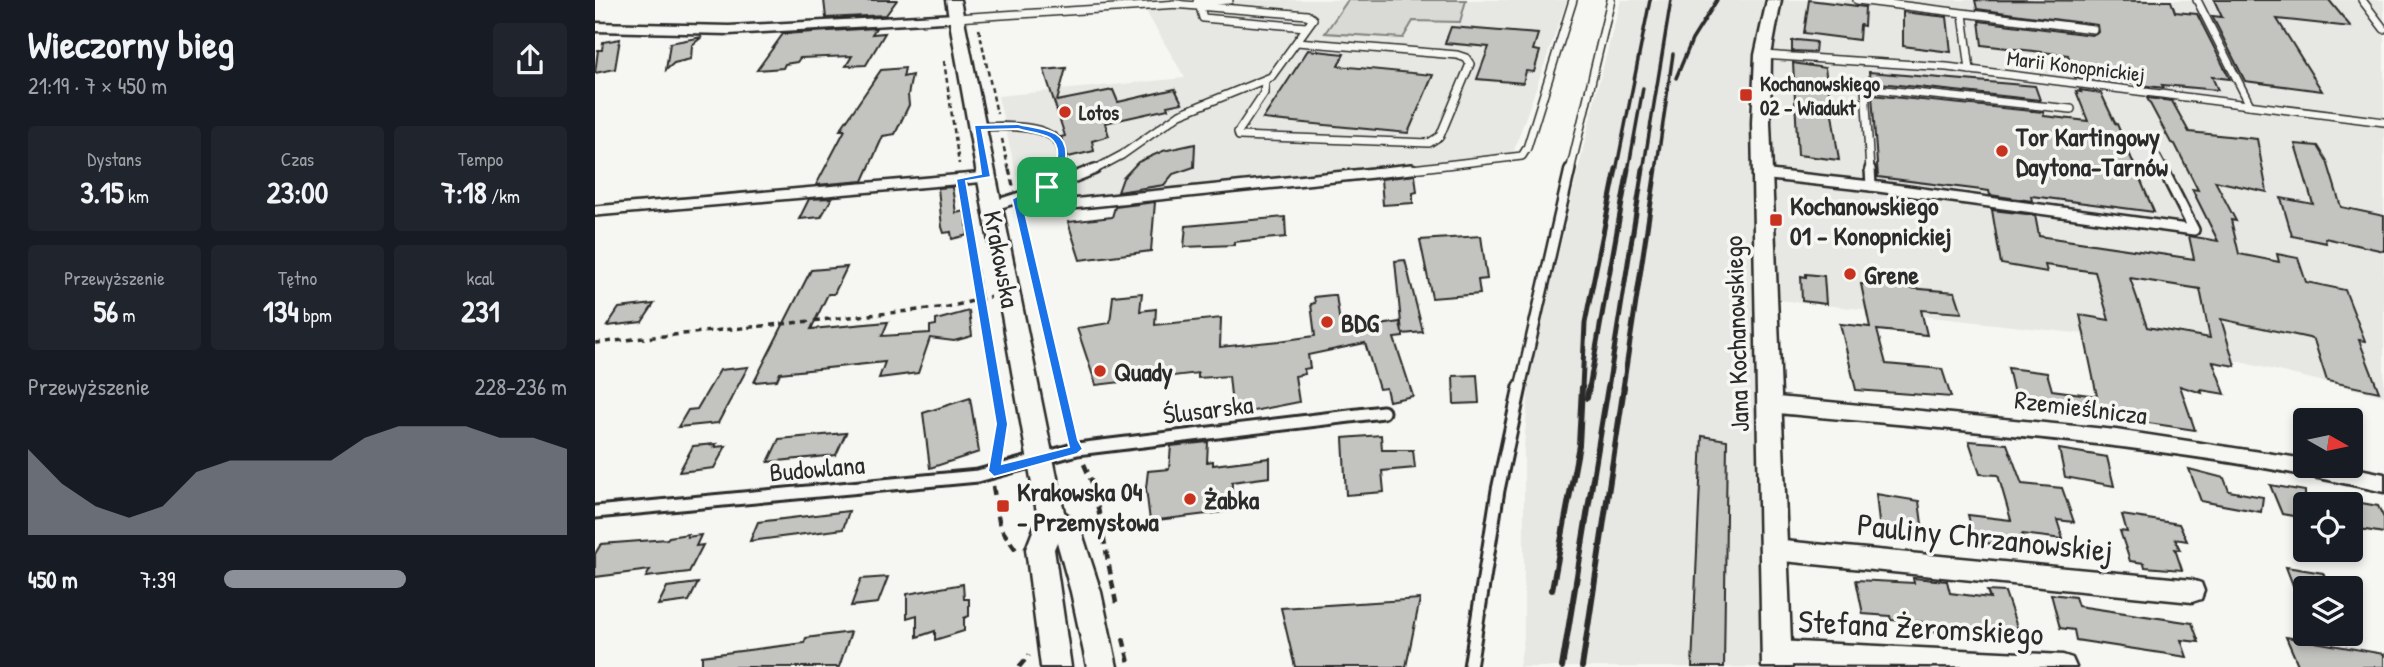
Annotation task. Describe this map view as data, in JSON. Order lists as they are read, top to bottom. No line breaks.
{"streets":{"street":["Krakowska","Jana Kochanowskiego","Rzemieślnicza","Pauliny Chrzanowskiej","Stefana Żeromskiego"],"lane":["Marii Konopnickiej","Ślusarska","Budowlana"]},"crossings":[["Marii Konopnickiej","Jana Kochanowskiego"],["Krakowska","Ślusarska"],["Krakowska","Budowlana"],["Jana Kochanowskiego","Rzemieślnicza"],["Jana Kochanowskiego","Pauliny Chrzanowskiej"],["Jana Kochanowskiego","Stefana Żeromskiego"],["Ślusarska","Budowlana"]],"places":{"transit":["Kochanowskiego 02 - Wiadukt","Kochanowskiego 01 - Konopnickiej","Krakowska 04 - Przemysłowa"],"other":["Lotos","Tor Kartingowy Daytona-Tarnów","Grene","BDG","Quady","Żabka"]},"north":"right","page":{"heading":["Wieczorny bieg","21:19 · 7 × 450 m"],"stats":[["Dystans","3.15 km"],["Czas","23:00"],["Tempo","7:18 /km"],["Przewyższenie","56 m"],["Tętno","134 bpm"],["kcal","231"]],"chart":["Przewyższenie","228–236 m"],"list":[{"name":"450 m","note":"7:39"}]}}
